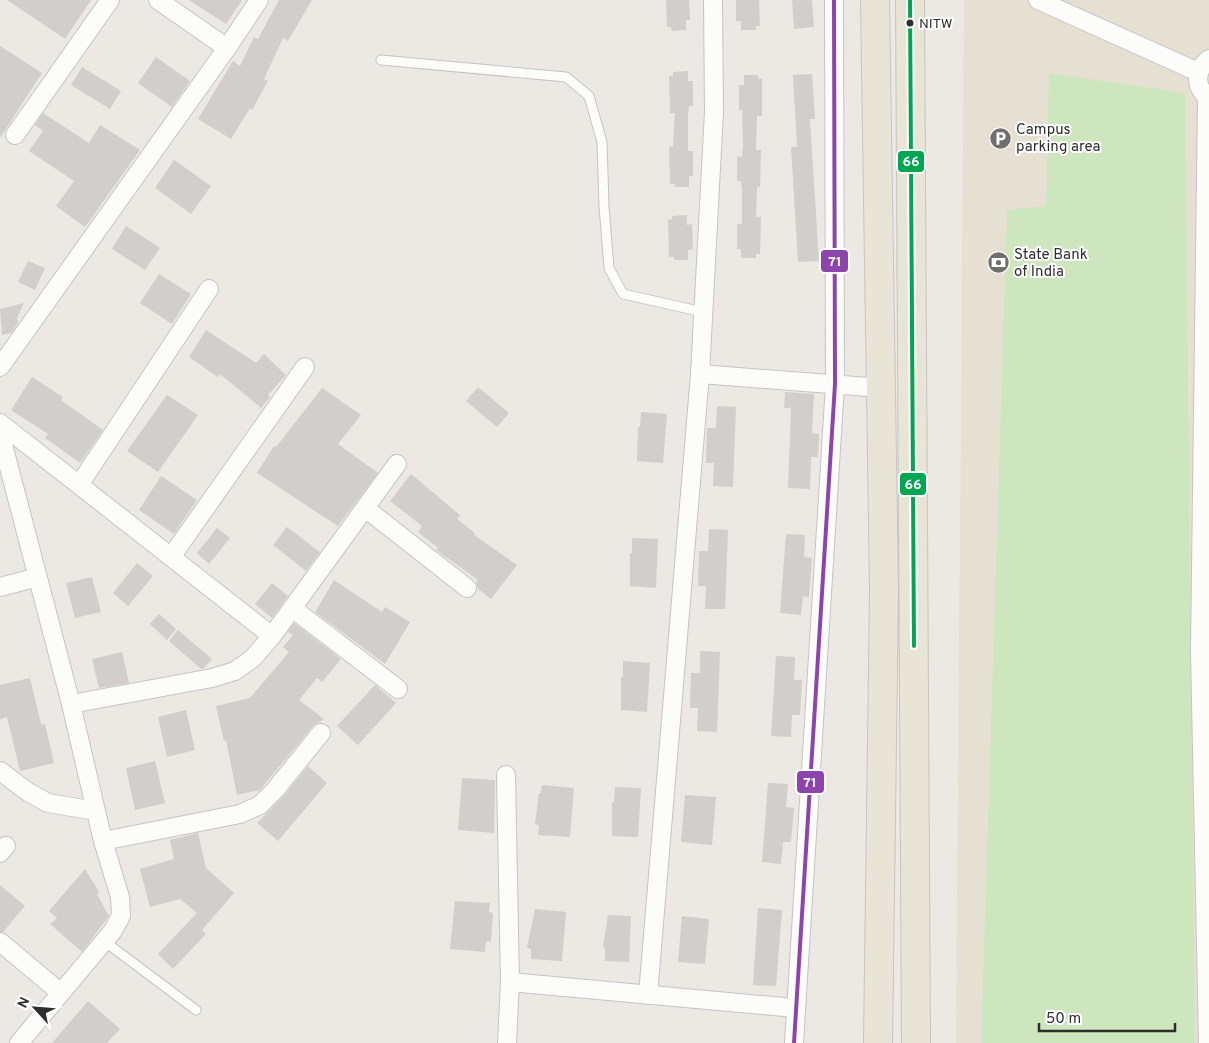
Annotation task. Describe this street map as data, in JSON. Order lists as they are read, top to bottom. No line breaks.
{"places":{"other":["NITW"],"parking":["Campus parking area"],"bank":["State Bank of India"]},"lines":["transit line 66","transit line 71"],"scale_bar":"50 m","north":"top left"}
